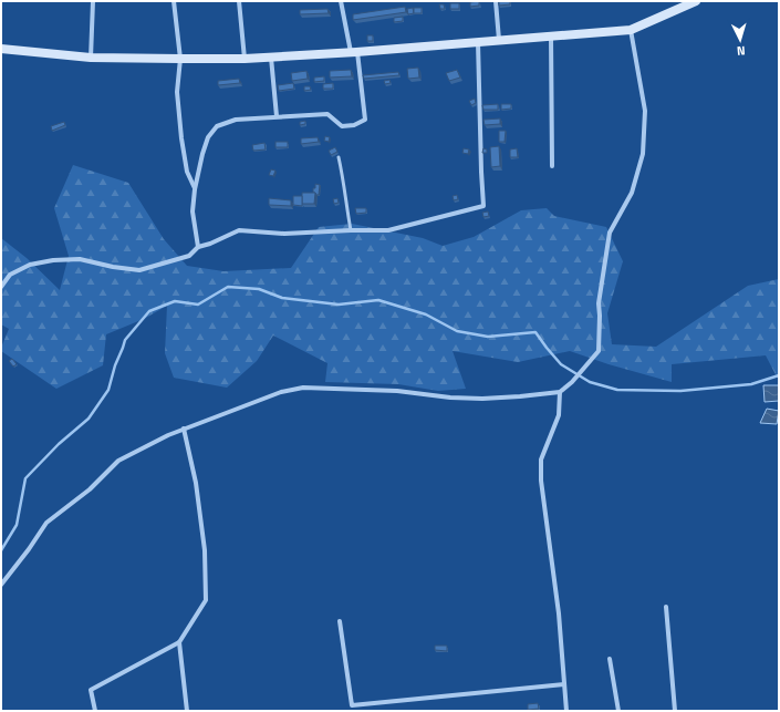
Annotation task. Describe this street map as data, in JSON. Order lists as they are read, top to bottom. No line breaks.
{"north":"bottom"}
